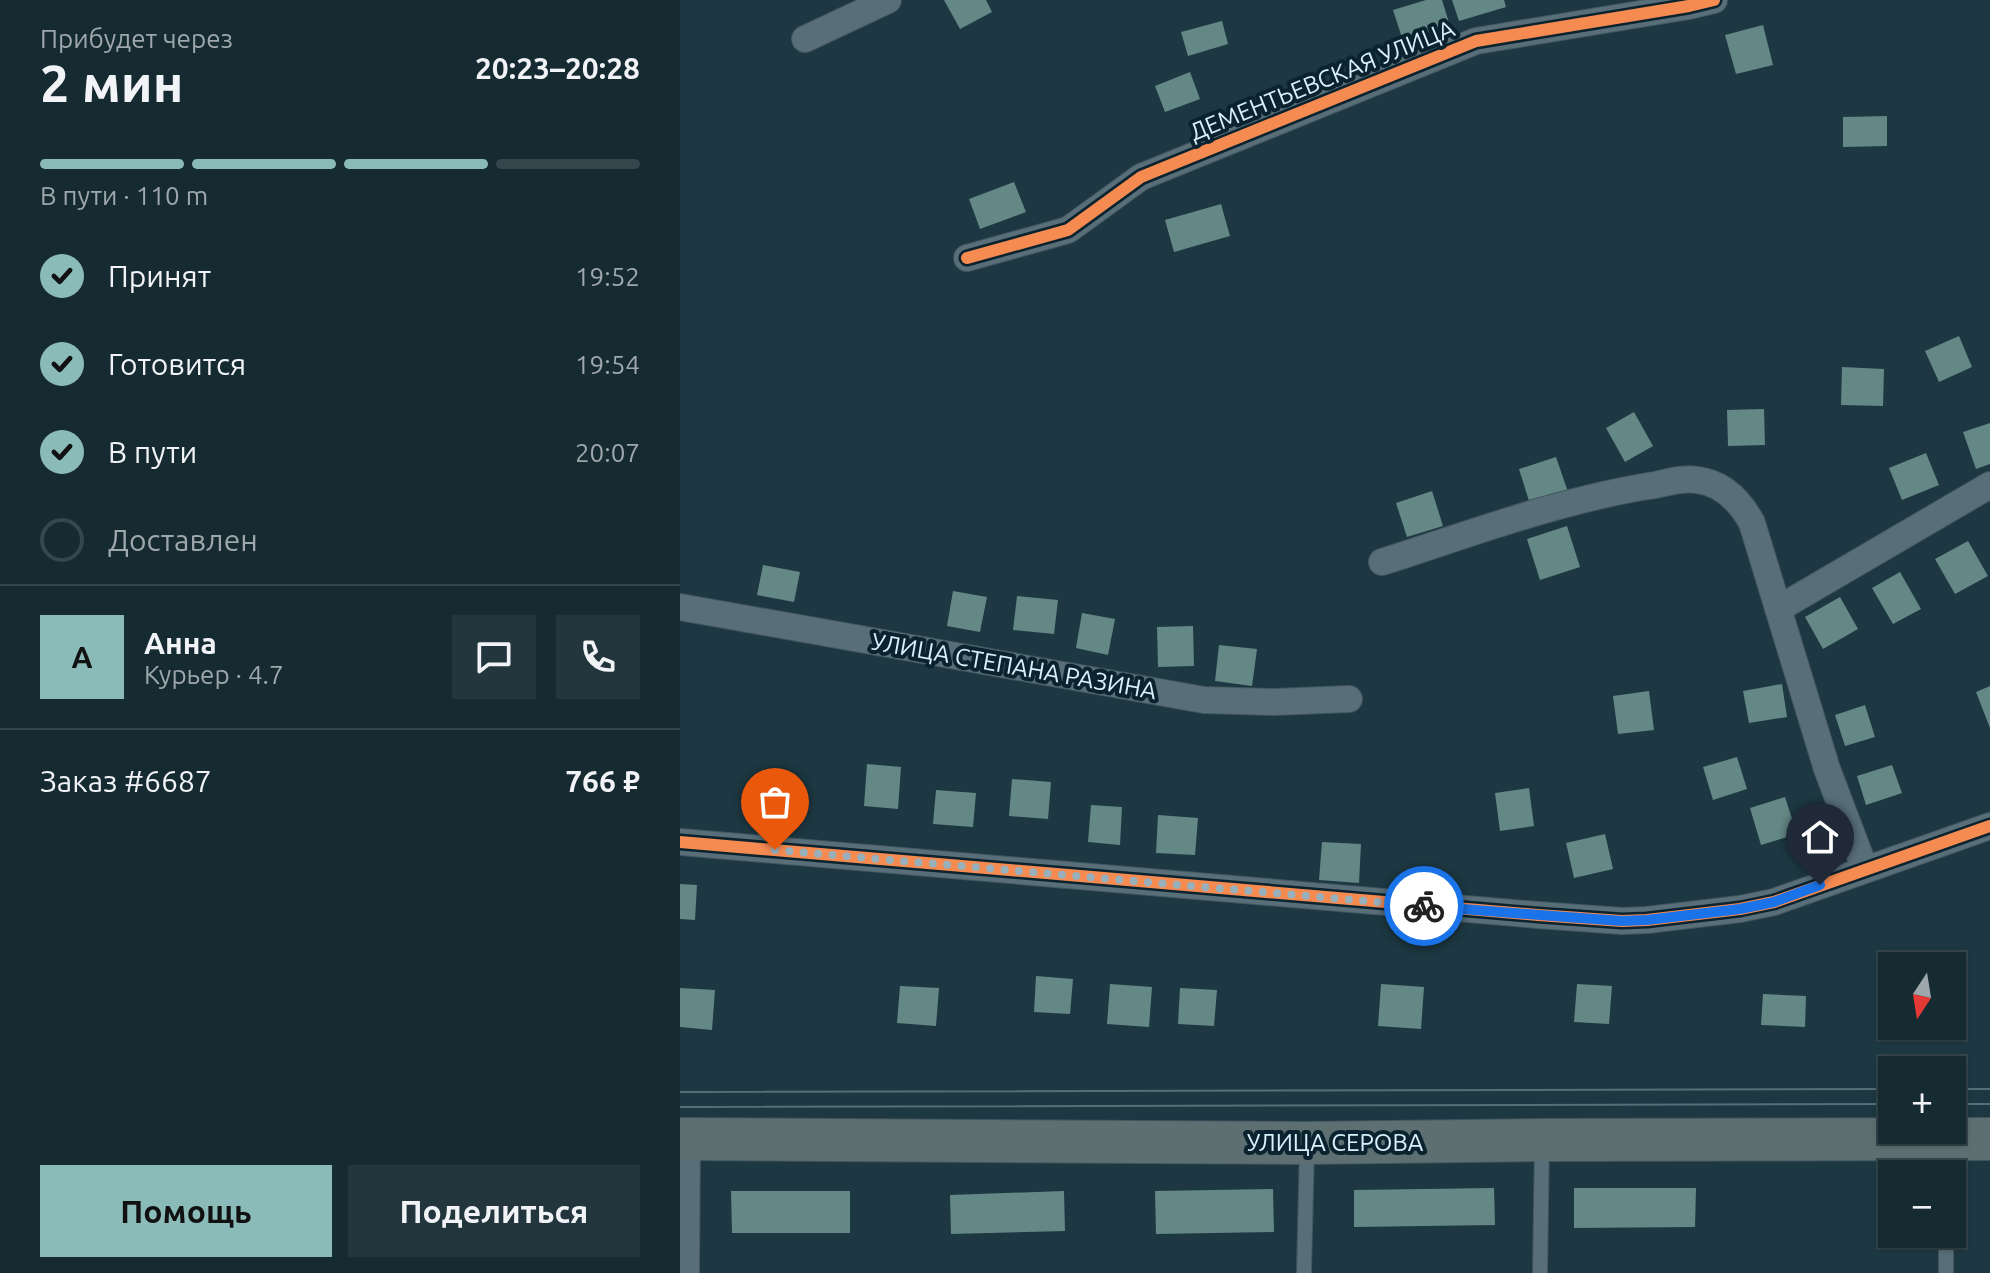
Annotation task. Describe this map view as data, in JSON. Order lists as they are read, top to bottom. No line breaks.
{"streets":{"main road":["УЛИЦА СЕРОВА"],"street":["ДЕМЕНТЬЕВСКАЯ УЛИЦА","УЛИЦА СТЕПАНА РАЗИНА"]},"north":"bottom","page":{"heading":["2 мин","Прибудет через","20:23–20:28"],"panel":["Анна","Курьер · 4.7","Заказ #6687","766 ₽"],"bar":"В пути · 110 m","list":[["Принят","19:52"],["Готовится","19:54"],["В пути","20:07"],"Доставлен"],"round":"А","map_buttons":["+","−"],"buttons":["Помощь","Поделиться"]}}
